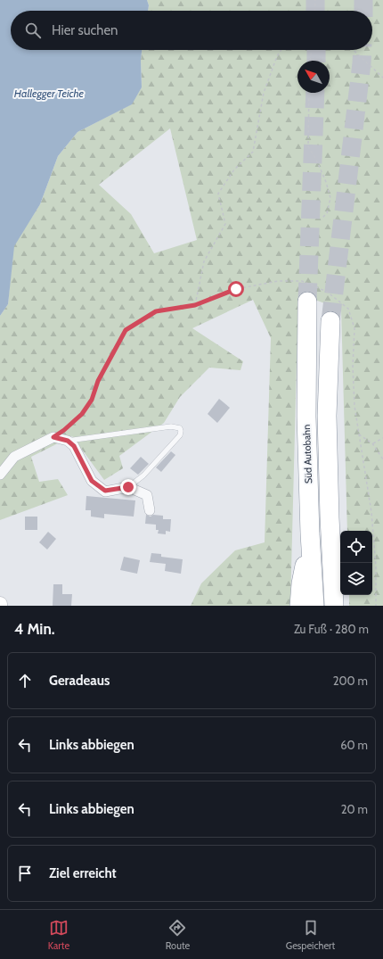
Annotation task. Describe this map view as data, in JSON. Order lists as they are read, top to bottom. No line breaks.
{"streets":{"highway":["Süd Autobahn"]},"water":["Hallegger Teiche"],"north":"top left","page":{"search":"Hier suchen","heading":["4 Min.","Zu Fuß · 280 m"],"list":[["Geradeaus","200 m"],["Links abbiegen","60 m"],["Links abbiegen","20 m"],"Ziel erreicht"],"nav":["Karte","Route","Gespeichert"]}}
